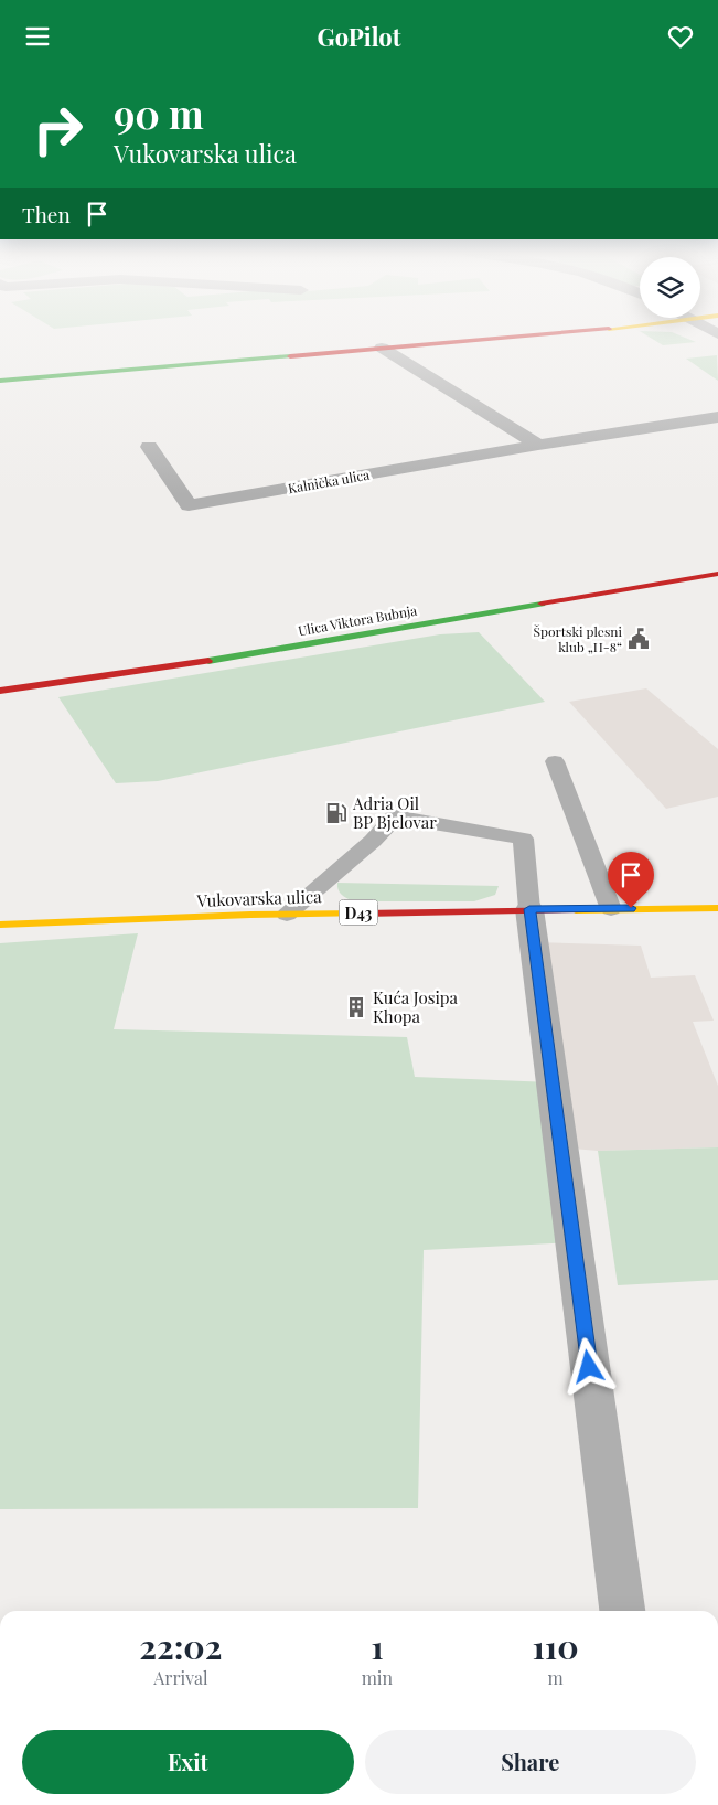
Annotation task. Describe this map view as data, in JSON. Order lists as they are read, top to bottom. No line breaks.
{"streets":{"street":["Kalnička ulica","Ulica Viktora Bubnja","Vukovarska ulica","D43"]},"places":{"public building":["Športski plesni klub „H-8“"],"fuel station":["Adria Oil BP Bjelovar"],"building":["Kuća Josipa Khopa"]},"page":{"header":"GoPilot","turn":["90 m","Vukovarska ulica"],"then":"Then","eta":["22:02","Arrival","1","min","110","m"],"buttons":["Exit","Share"]}}
